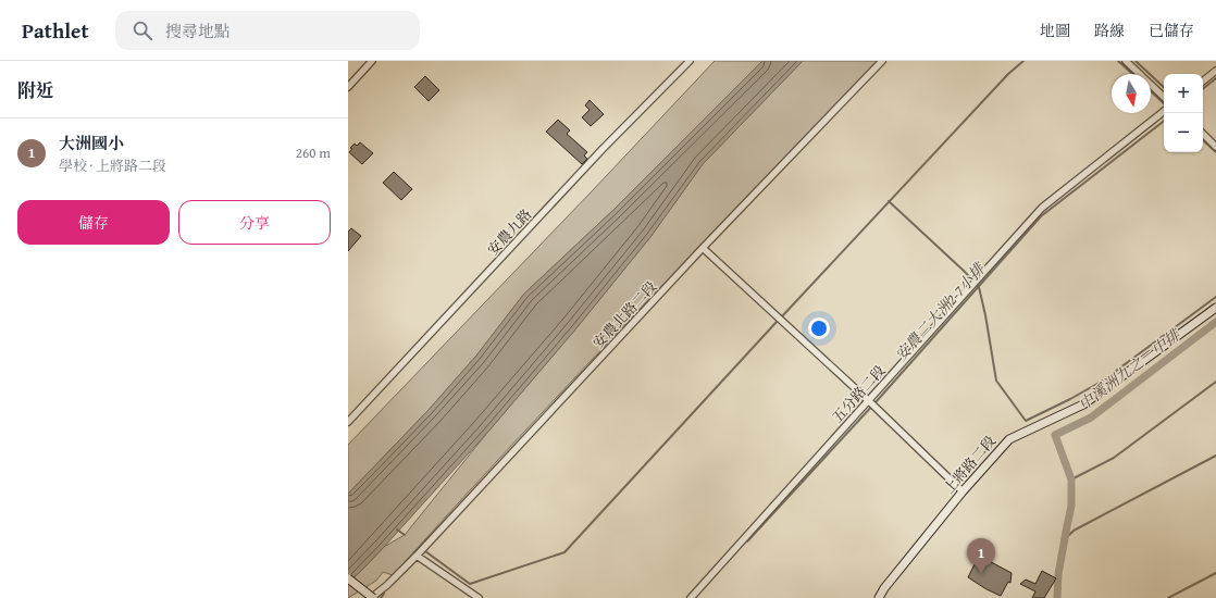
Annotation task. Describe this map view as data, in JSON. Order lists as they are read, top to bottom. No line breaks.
{"streets":{"main road":["上將路二段"],"street":["安農九路","安農北路二段","五分路二段"]},"water":["安農二大洲2-7小排","中溪洲九之一中排"],"north":"bottom","page":{"header":"Pathlet","search":"搜尋地點","nav":["地圖","路線","已儲存"],"heading":"附近","map_buttons":["+","−"],"list":[{"mark":"1","name":"大洲國小","note":"學校 · 上將路二段","value":"260 m"}],"buttons":["儲存","分享"],"pins":"1"}}
